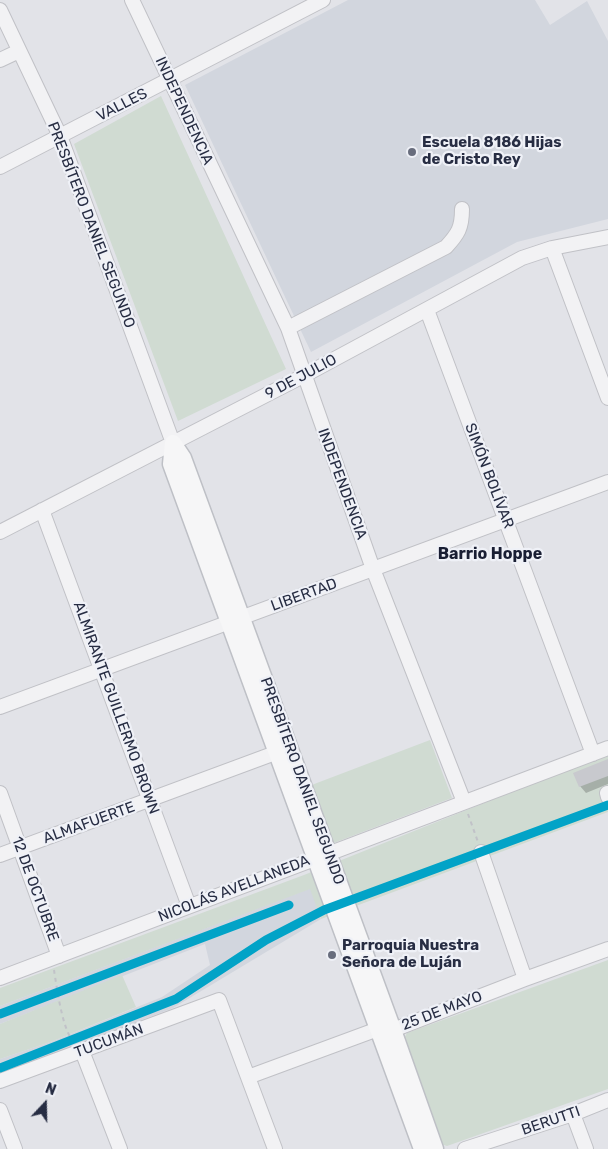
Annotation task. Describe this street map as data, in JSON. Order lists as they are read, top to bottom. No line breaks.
{"streets":{"main road":["PRESBÍTERO DANIEL SEGUNDO"],"street":["VALLES","INDEPENDENCIA","9 DE JULIO","SIMÓN BOLÍVAR","LIBERTAD","ALMIRANTE GUILLERMO BROWN","ALMAFUERTE","12 DE OCTUBRE","NICOLÁS AVELLANEDA","25 DE MAYO","TUCUMÁN","BERUTTI"]},"crossings":[["VALLES","INDEPENDENCIA"],["VALLES","PRESBÍTERO DANIEL SEGUNDO"],["INDEPENDENCIA","9 DE JULIO"],["INDEPENDENCIA","LIBERTAD"],["INDEPENDENCIA","NICOLÁS AVELLANEDA"],["PRESBÍTERO DANIEL SEGUNDO","9 DE JULIO"],["PRESBÍTERO DANIEL SEGUNDO","LIBERTAD"],["PRESBÍTERO DANIEL SEGUNDO","ALMAFUERTE"],["PRESBÍTERO DANIEL SEGUNDO","NICOLÁS AVELLANEDA"],["PRESBÍTERO DANIEL SEGUNDO","25 DE MAYO"],["9 DE JULIO","SIMÓN BOLÍVAR"],["9 DE JULIO","ALMIRANTE GUILLERMO BROWN"],["SIMÓN BOLÍVAR","LIBERTAD"],["SIMÓN BOLÍVAR","NICOLÁS AVELLANEDA"],["LIBERTAD","ALMIRANTE GUILLERMO BROWN"],["ALMIRANTE GUILLERMO BROWN","ALMAFUERTE"],["ALMIRANTE GUILLERMO BROWN","NICOLÁS AVELLANEDA"],["ALMAFUERTE","12 DE OCTUBRE"],["12 DE OCTUBRE","NICOLÁS AVELLANEDA"],["25 DE MAYO","TUCUMÁN"]],"districts":["Barrio Hoppe"],"places":["Escuela 8186 Hijas de Cristo Rey","Parroquia Nuestra Señora de Luján"],"north":"top"}
